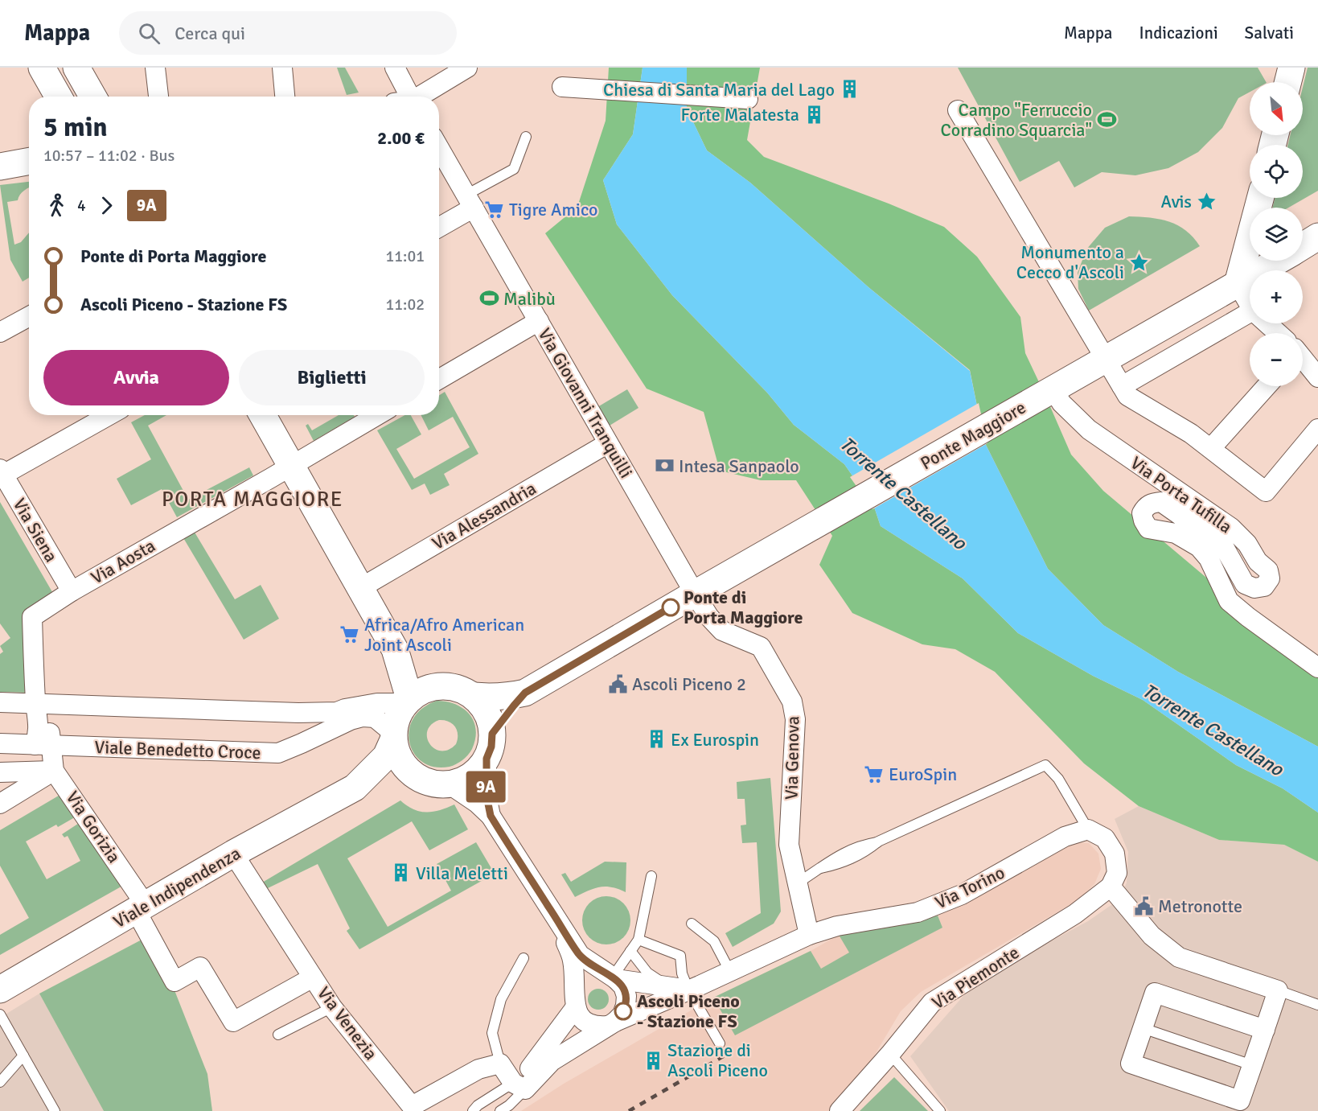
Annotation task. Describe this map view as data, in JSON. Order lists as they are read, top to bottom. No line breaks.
{"streets":{"street":["Via Giovanni Tranquilli","Ponte Maggiore","Via Porta Tufilla","Via Alessandria","Via Siena","Via Aosta","Viale Benedetto Croce","Via Genova","Via Gorizia","Viale Indipendenza","Via Torino","Via Piemonte","Via Venezia"]},"crossings":[["Via Giovanni Tranquilli","Ponte Maggiore"],["Via Giovanni Tranquilli","Via Alessandria"],["Via Giovanni Tranquilli","Via Genova"],["Ponte Maggiore","Via Porta Tufilla"],["Ponte Maggiore","Via Genova"],["Via Siena","Via Aosta"],["Viale Benedetto Croce","Via Gorizia"],["Viale Benedetto Croce","Viale Indipendenza"],["Via Genova","Via Torino"],["Via Gorizia","Viale Indipendenza"],["Via Gorizia","Via Venezia"],["Viale Indipendenza","Via Venezia"]],"districts":["PORTA MAGGIORE"],"water":["Torrente Castellano"],"places":{"building":["Chiesa di Santa Maria del Lago","Forte Malatesta","Ex Eurospin","Villa Meletti","Stazione di Ascoli Piceno"],"sports":["Campo \"Ferruccio Corradino Squarcia\"","Malibù"],"place":["Avis","Monumento a Cecco d'Ascoli"],"supermarket":["Tigre Amico","Africa/Afro American Joint Ascoli","EuroSpin"],"bank":["Intesa Sanpaolo"],"other":["Ponte di Porta Maggiore","Ascoli Piceno - Stazione FS"],"public building":["Ascoli Piceno 2","Metronotte"]},"lines":["bus line 9A"],"north":"bottom right","page":{"header":"Mappa","search":"Cerca qui","nav":["Mappa","Indicazioni","Salvati"],"on_map":"9A","map_buttons":["+","−"],"heading":["5 min","10:57 – 11:02 · Bus","2.00 €"],"legs":["4","9A"],"list":[{"name":"Ponte di Porta Maggiore","value":"11:01"},{"name":"Ascoli Piceno - Stazione FS","value":"11:02"}],"buttons":["Avvia","Biglietti"]}}
